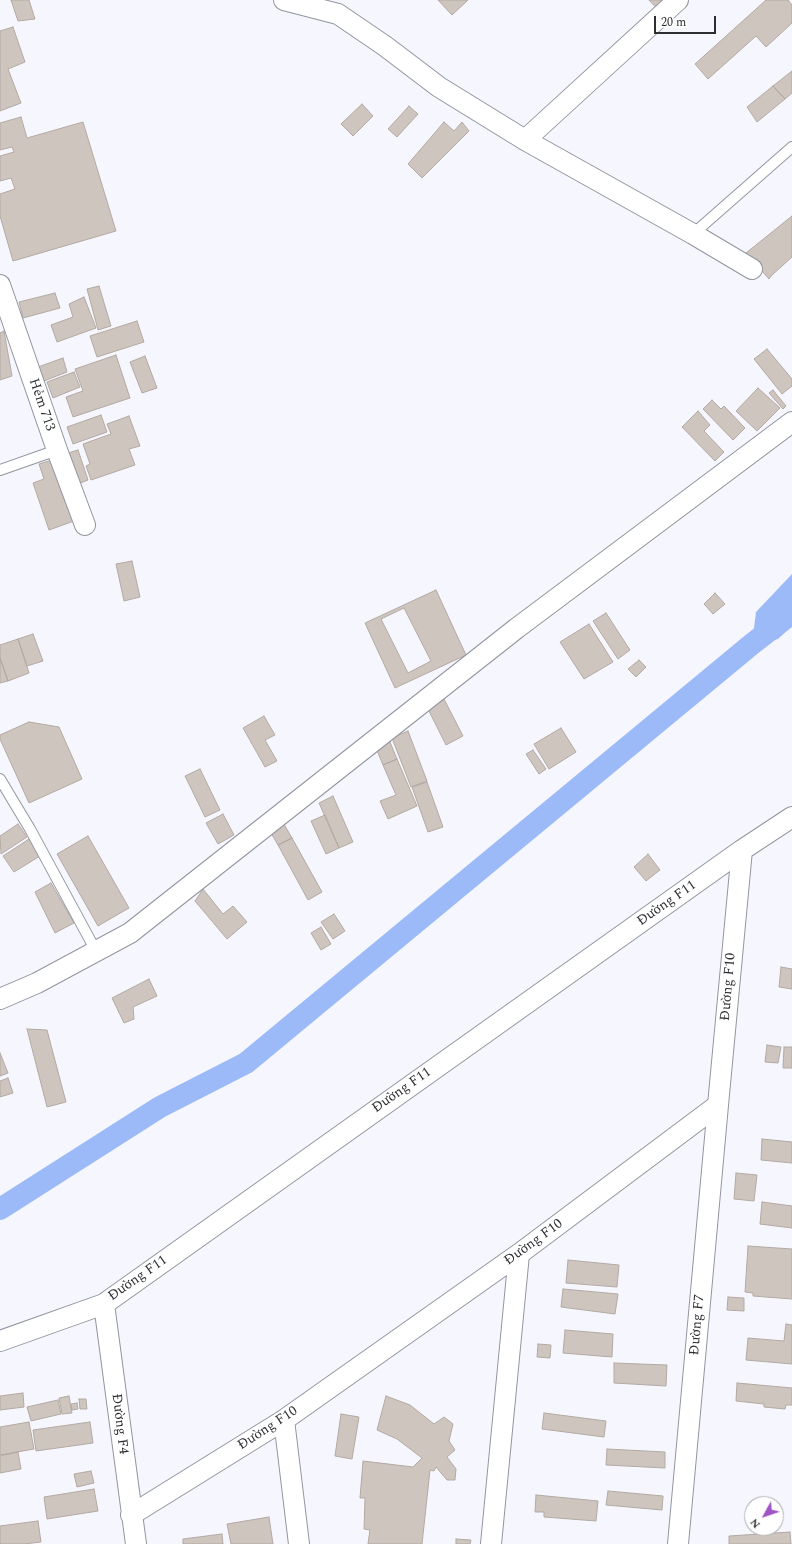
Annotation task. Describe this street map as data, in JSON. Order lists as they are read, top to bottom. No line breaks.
{"streets":{"street":["Hẻm 713","Đường F11","Đường F10","Đường F7","Đường F4"]},"crossings":[["Đường F11","Đường F10"],["Đường F11","Đường F4"],["Đường F10","Đường F7"],["Đường F10","Đường F4"]],"scale_bar":"20 m","north":"bottom left"}
